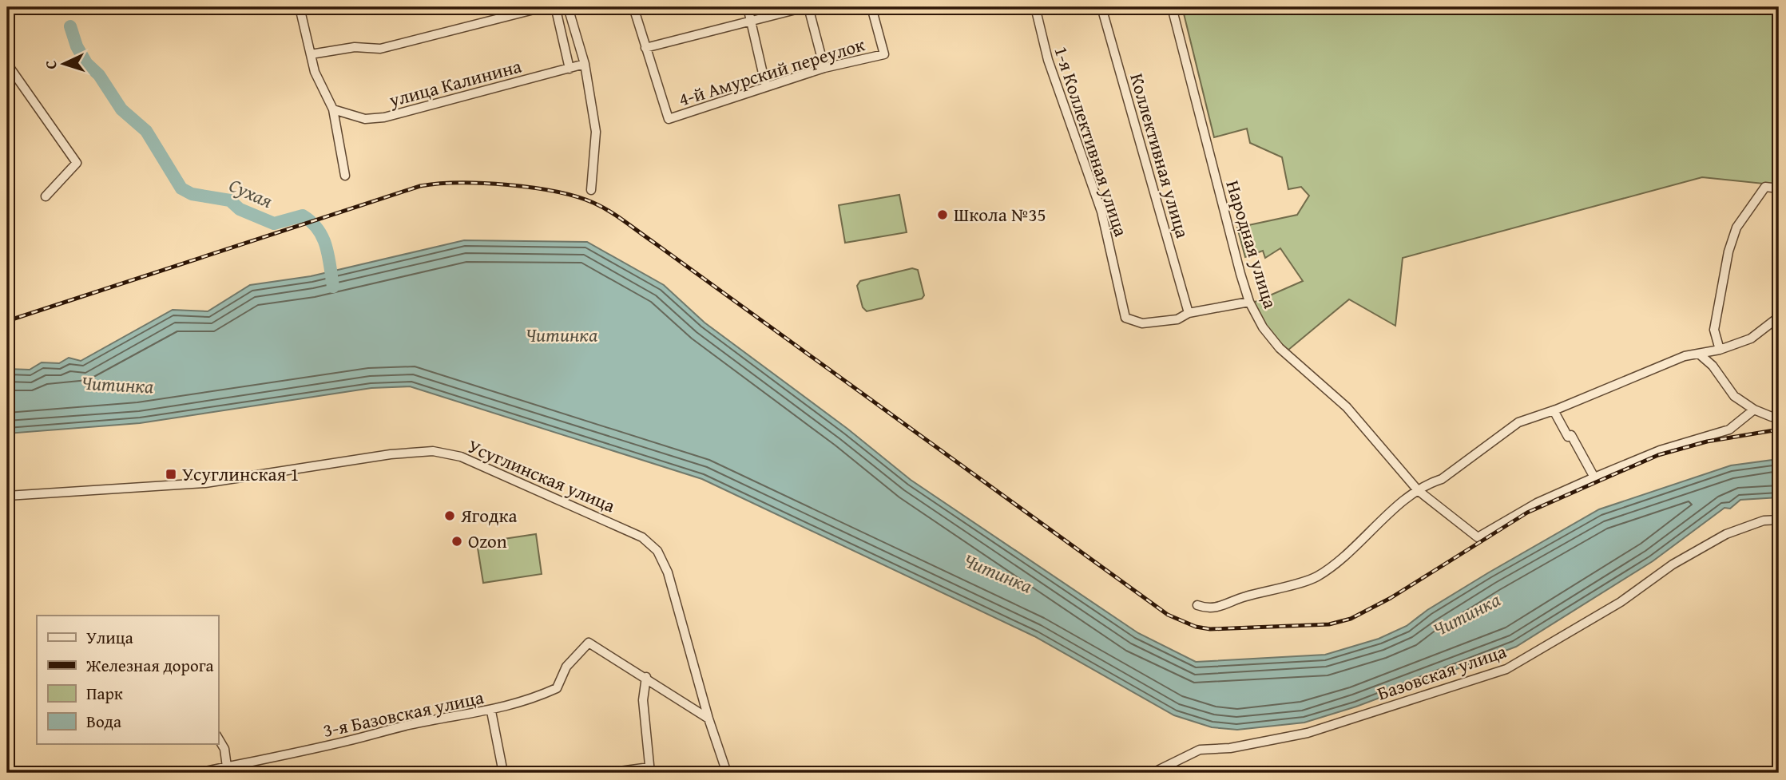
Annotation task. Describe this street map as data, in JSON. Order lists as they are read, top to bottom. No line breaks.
{"streets":{"street":["4-й Амурский переулок","улица Калинина","1-я Коллективная улица","Коллективная улица","Народная улица","Усуглинская улица","Базовская улица","3-я Базовская улица"]},"crossings":[["1-я Коллективная улица","Коллективная улица"]],"water":["Сухая","Читинка"],"places":{"other":["Школа №35","Ягодка","Ozon"],"transit":["Усуглинская 1"]},"legend":["Улица","Железная дорога","Парк","Вода"],"north":"left"}
